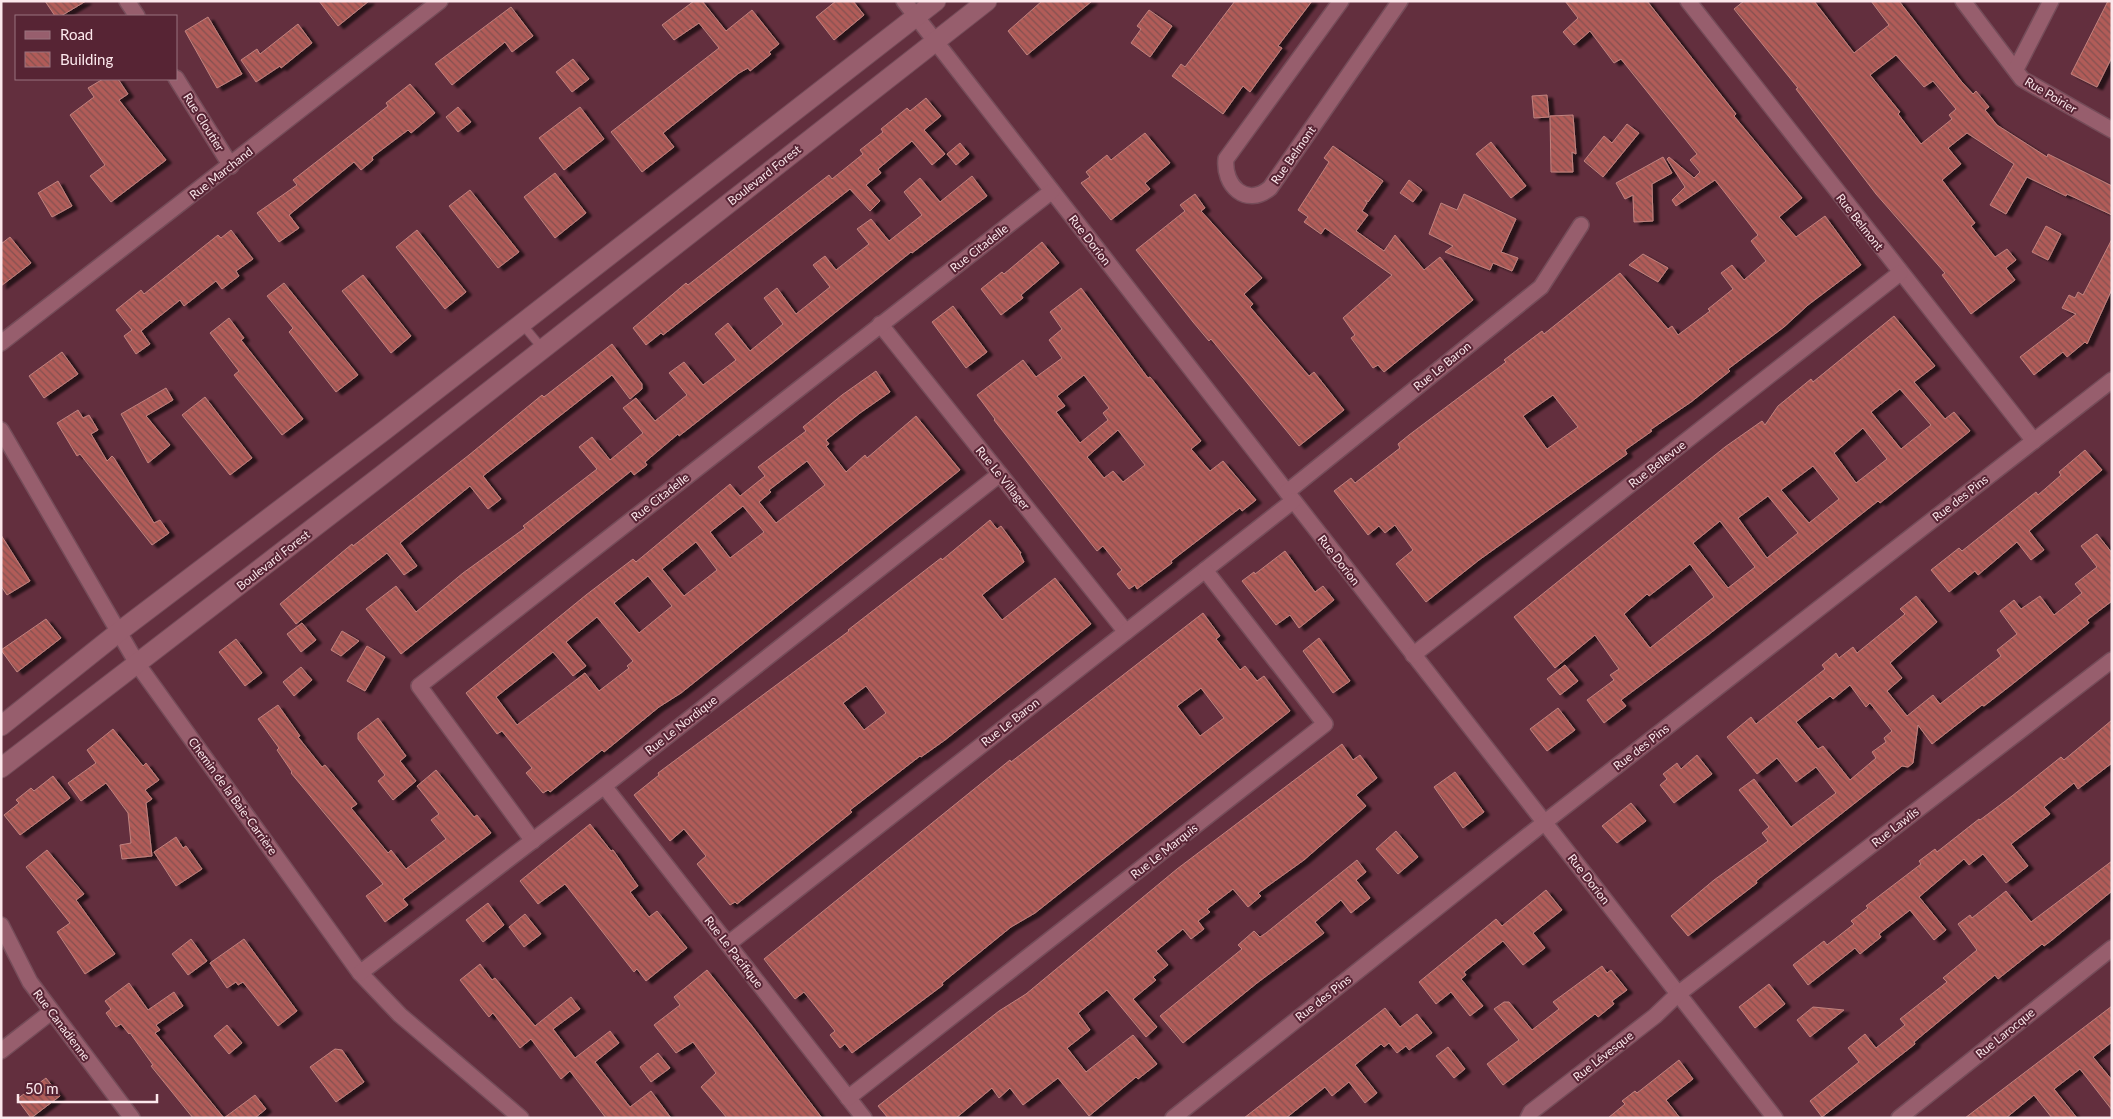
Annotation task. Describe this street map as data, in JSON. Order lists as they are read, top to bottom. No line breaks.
{"streets":{"street":["Rue Poirier","Rue Cloutier","Rue Belmont","Rue Marchand","Boulevard Forest","Rue Dorion","Rue Citadelle","Rue Le Baron","Rue Bellevue","Rue Le Villager","Rue des Pins","Rue Le Nordique","Chemin de la Baie-Carrière","Rue Lawlis","Rue Le Marquis","Rue Le Pacifique","Rue Canadienne","Rue Larocque","Rue Lévesque"]},"crossings":[["Rue Cloutier","Rue Marchand"],["Rue Belmont","Rue Bellevue"],["Rue Belmont","Rue des Pins"],["Boulevard Forest","Rue Dorion"],["Boulevard Forest","Chemin de la Baie-Carrière"],["Rue Dorion","Rue Citadelle"],["Rue Dorion","Rue Le Baron"],["Rue Dorion","Rue Bellevue"],["Rue Dorion","Rue des Pins"],["Rue Dorion","Rue Lawlis"],["Rue Dorion","Rue Lévesque"],["Rue Citadelle","Rue Le Villager"],["Rue Citadelle","Rue Le Nordique"],["Rue Le Baron","Rue Le Villager"],["Rue Le Baron","Rue Le Marquis"],["Rue Le Baron","Rue Le Pacifique"],["Rue Le Villager","Rue Le Nordique"],["Rue Le Nordique","Chemin de la Baie-Carrière"],["Rue Le Nordique","Rue Le Pacifique"],["Rue Lawlis","Rue Lévesque"],["Rue Le Marquis","Rue Le Pacifique"]],"legend":["Road","Building"],"scale_bar":"50 m"}
